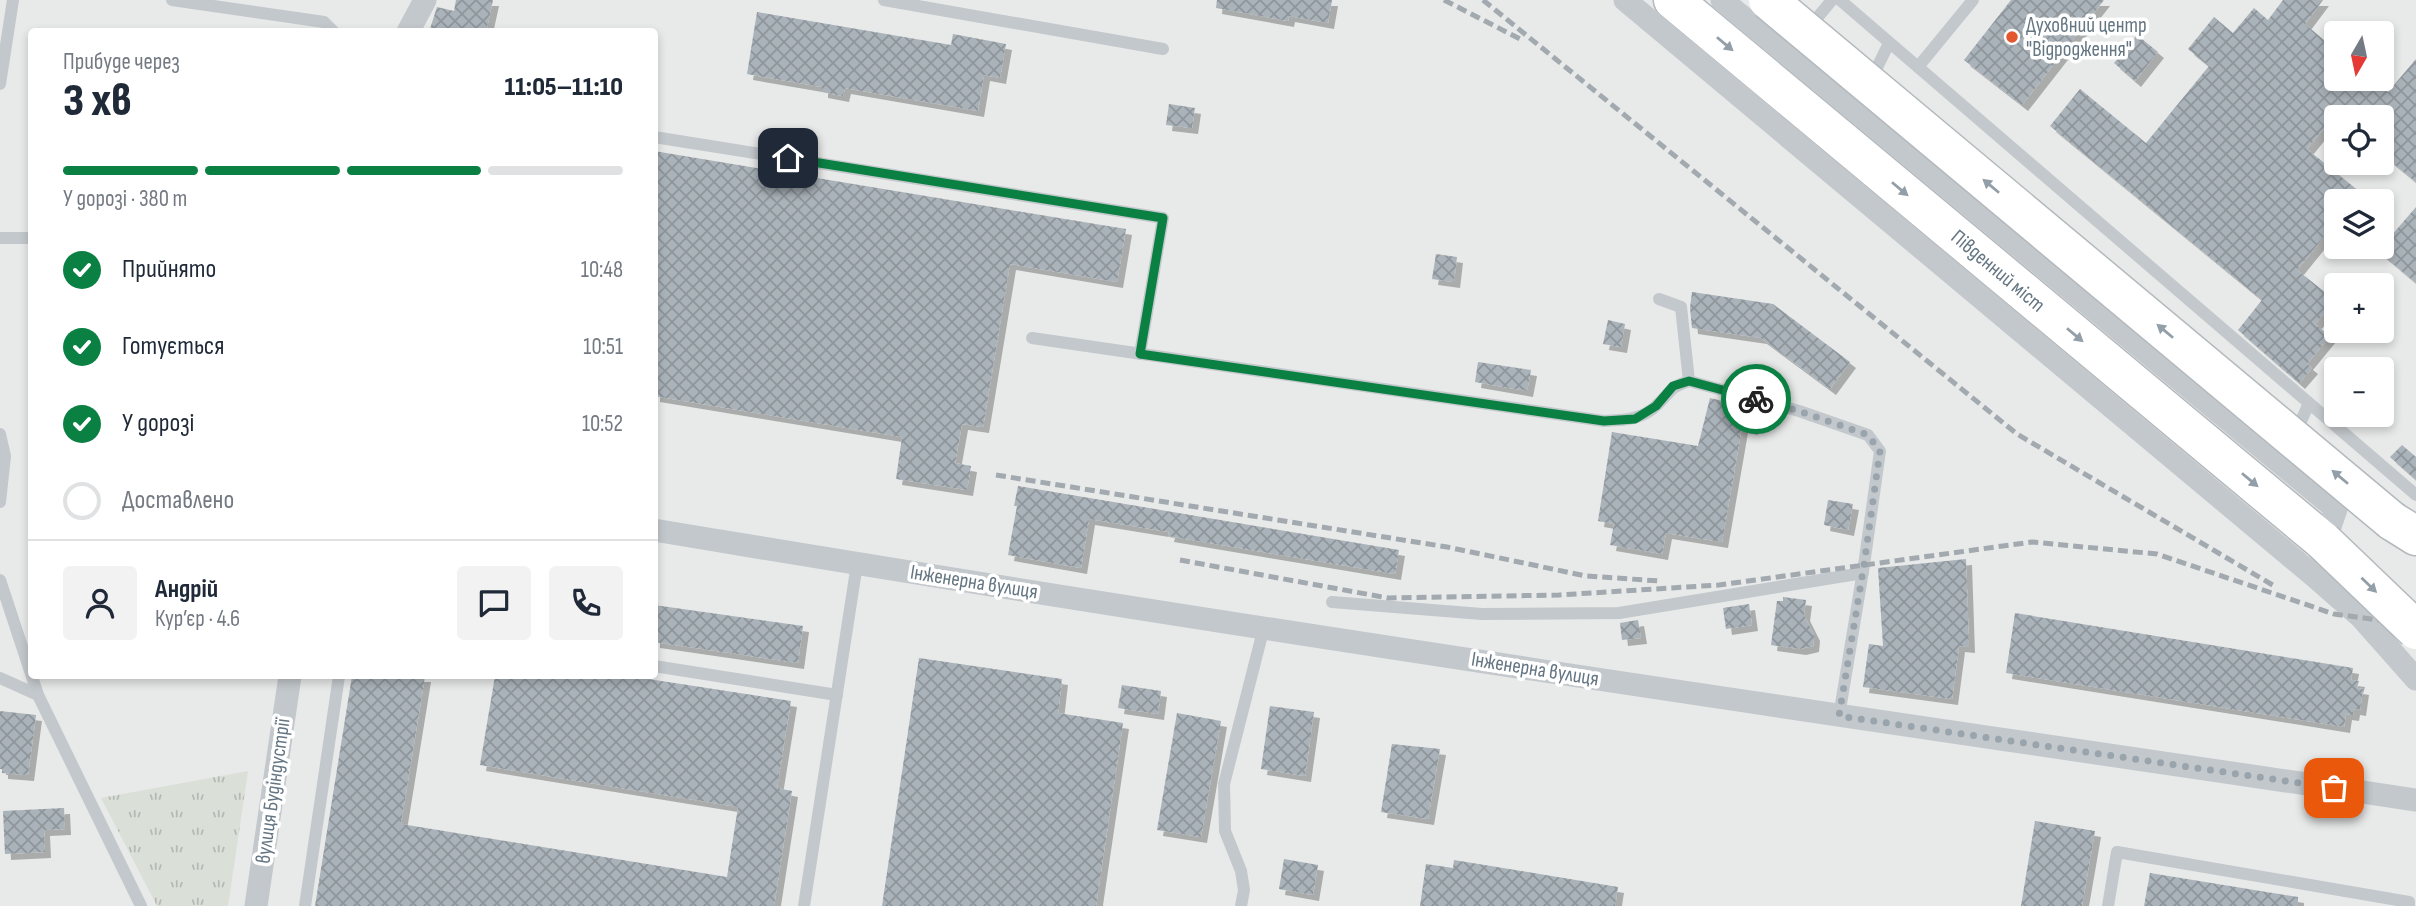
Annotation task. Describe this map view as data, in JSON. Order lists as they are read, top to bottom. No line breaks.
{"streets":{"highway":["Південний міст"],"street":["Інженерна вулиця","вулиця Будіндустрії"]},"places":["Духовний центр \"Відродження\""],"north":"bottom","page":{"map_buttons":["+","−"],"heading":["3 хв","Прибуде через","11:05–11:10"],"panel":["Андрій","Кур’єр · 4.6"],"bar":"У дорозі · 380 m","list":[["Прийнято","10:48"],["Готується","10:51"],["У дорозі","10:52"],"Доставлено"]}}
